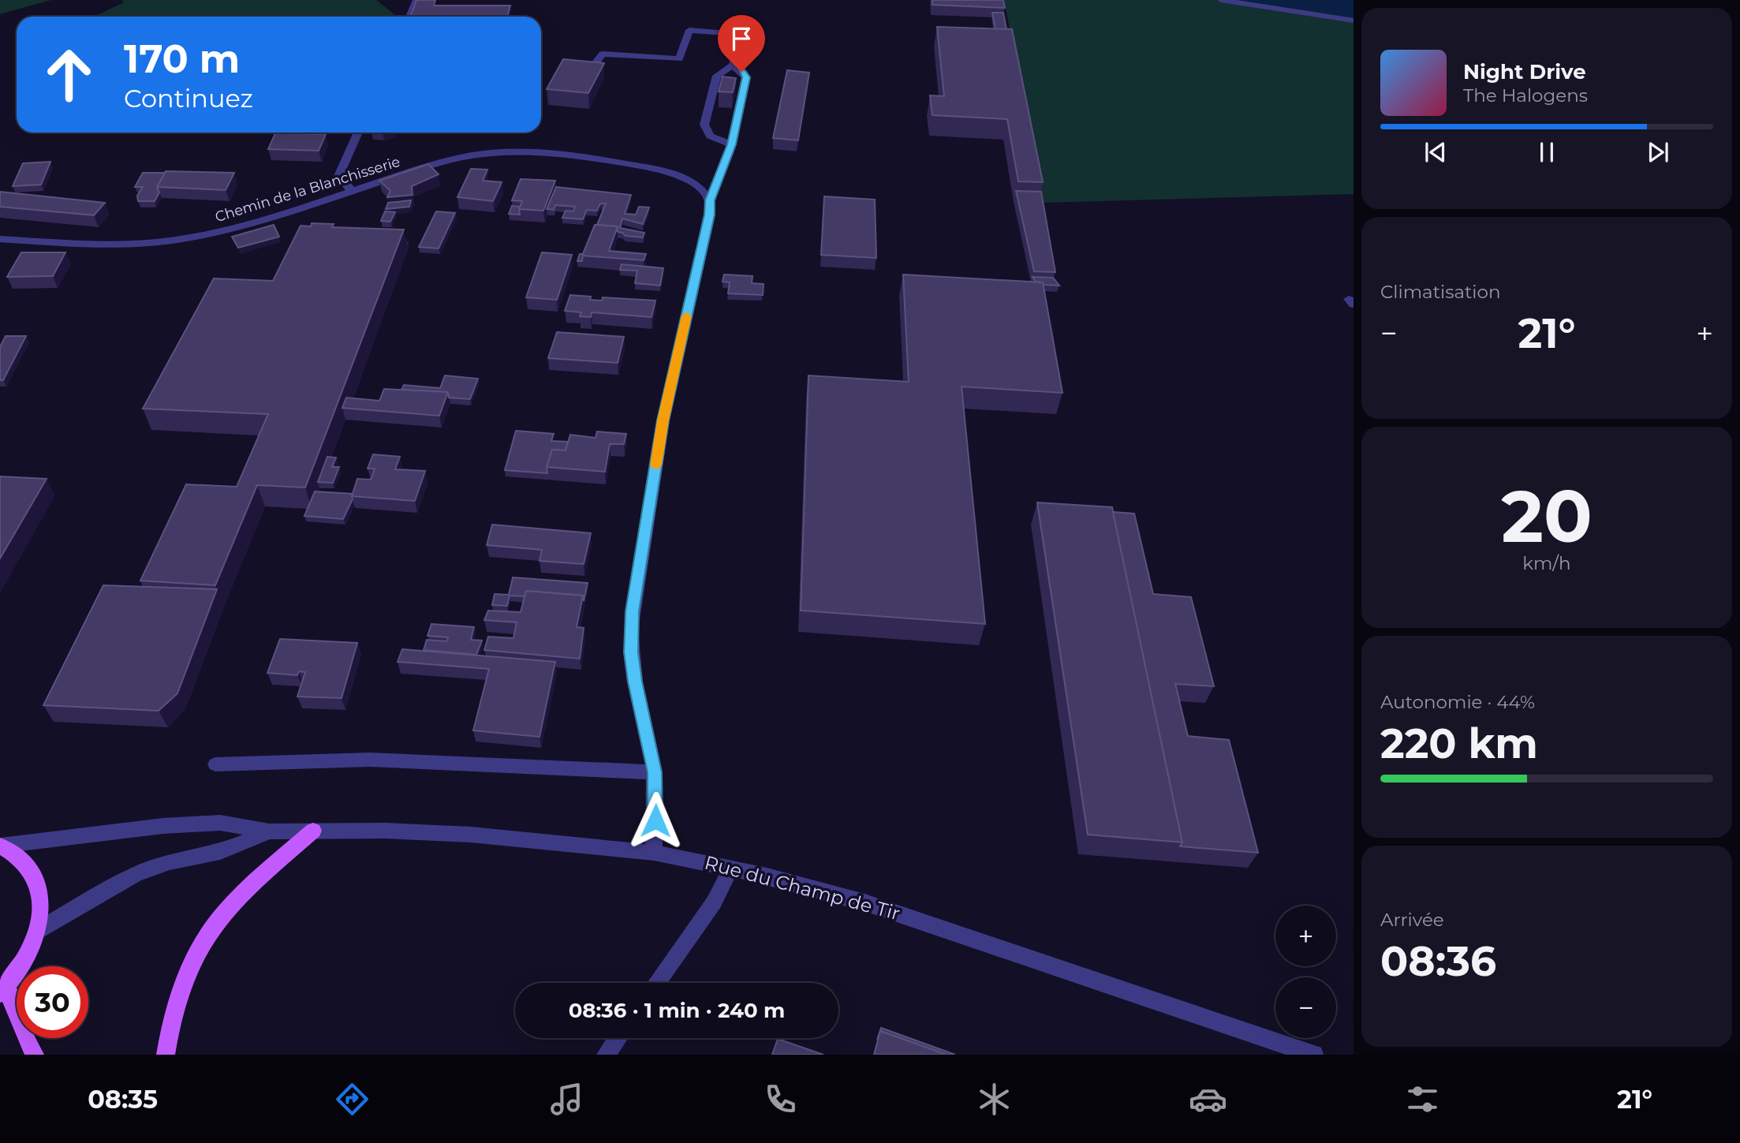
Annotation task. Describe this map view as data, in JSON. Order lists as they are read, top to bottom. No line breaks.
{"streets":{"street":["Chemin de la Blanchisserie","Rue du Champ de Tir"]},"page":{"turn":["170 m","Continuez"],"song":["Night Drive","The Halogens"],"tile":["Climatisation",["20","km/h"],["Autonomie · 44%","220 km"],["Arrivée","08:36"]],"heat":["−","21°","+"],"map_buttons":["+","−"],"limit":"30","trip":"08:36 · 1 min · 240 m","tabs":["08:35","21°"]}}
